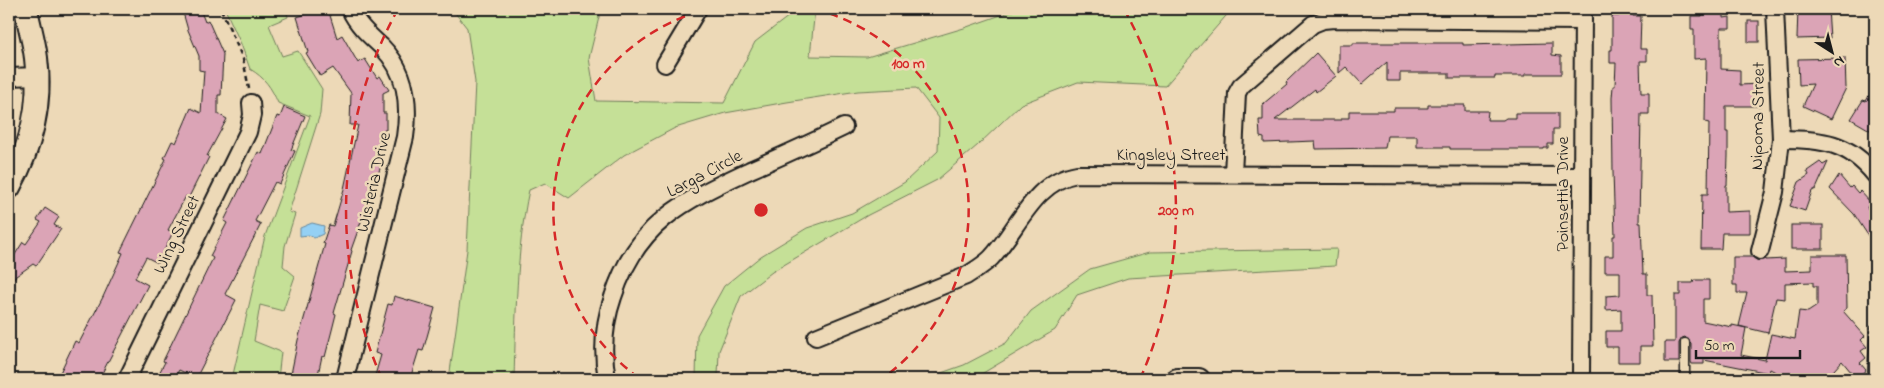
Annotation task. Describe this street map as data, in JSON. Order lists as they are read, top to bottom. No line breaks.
{"streets":{"street":["Nipoma Street","Kingsley Street","Larga Circle","Wisteria Drive","Poinsettia Drive","Wing Street"]},"crossings":[["Kingsley Street","Poinsettia Drive"]],"scale_bar":"50 m","north":"bottom right","rings":["100 m","200 m"]}
